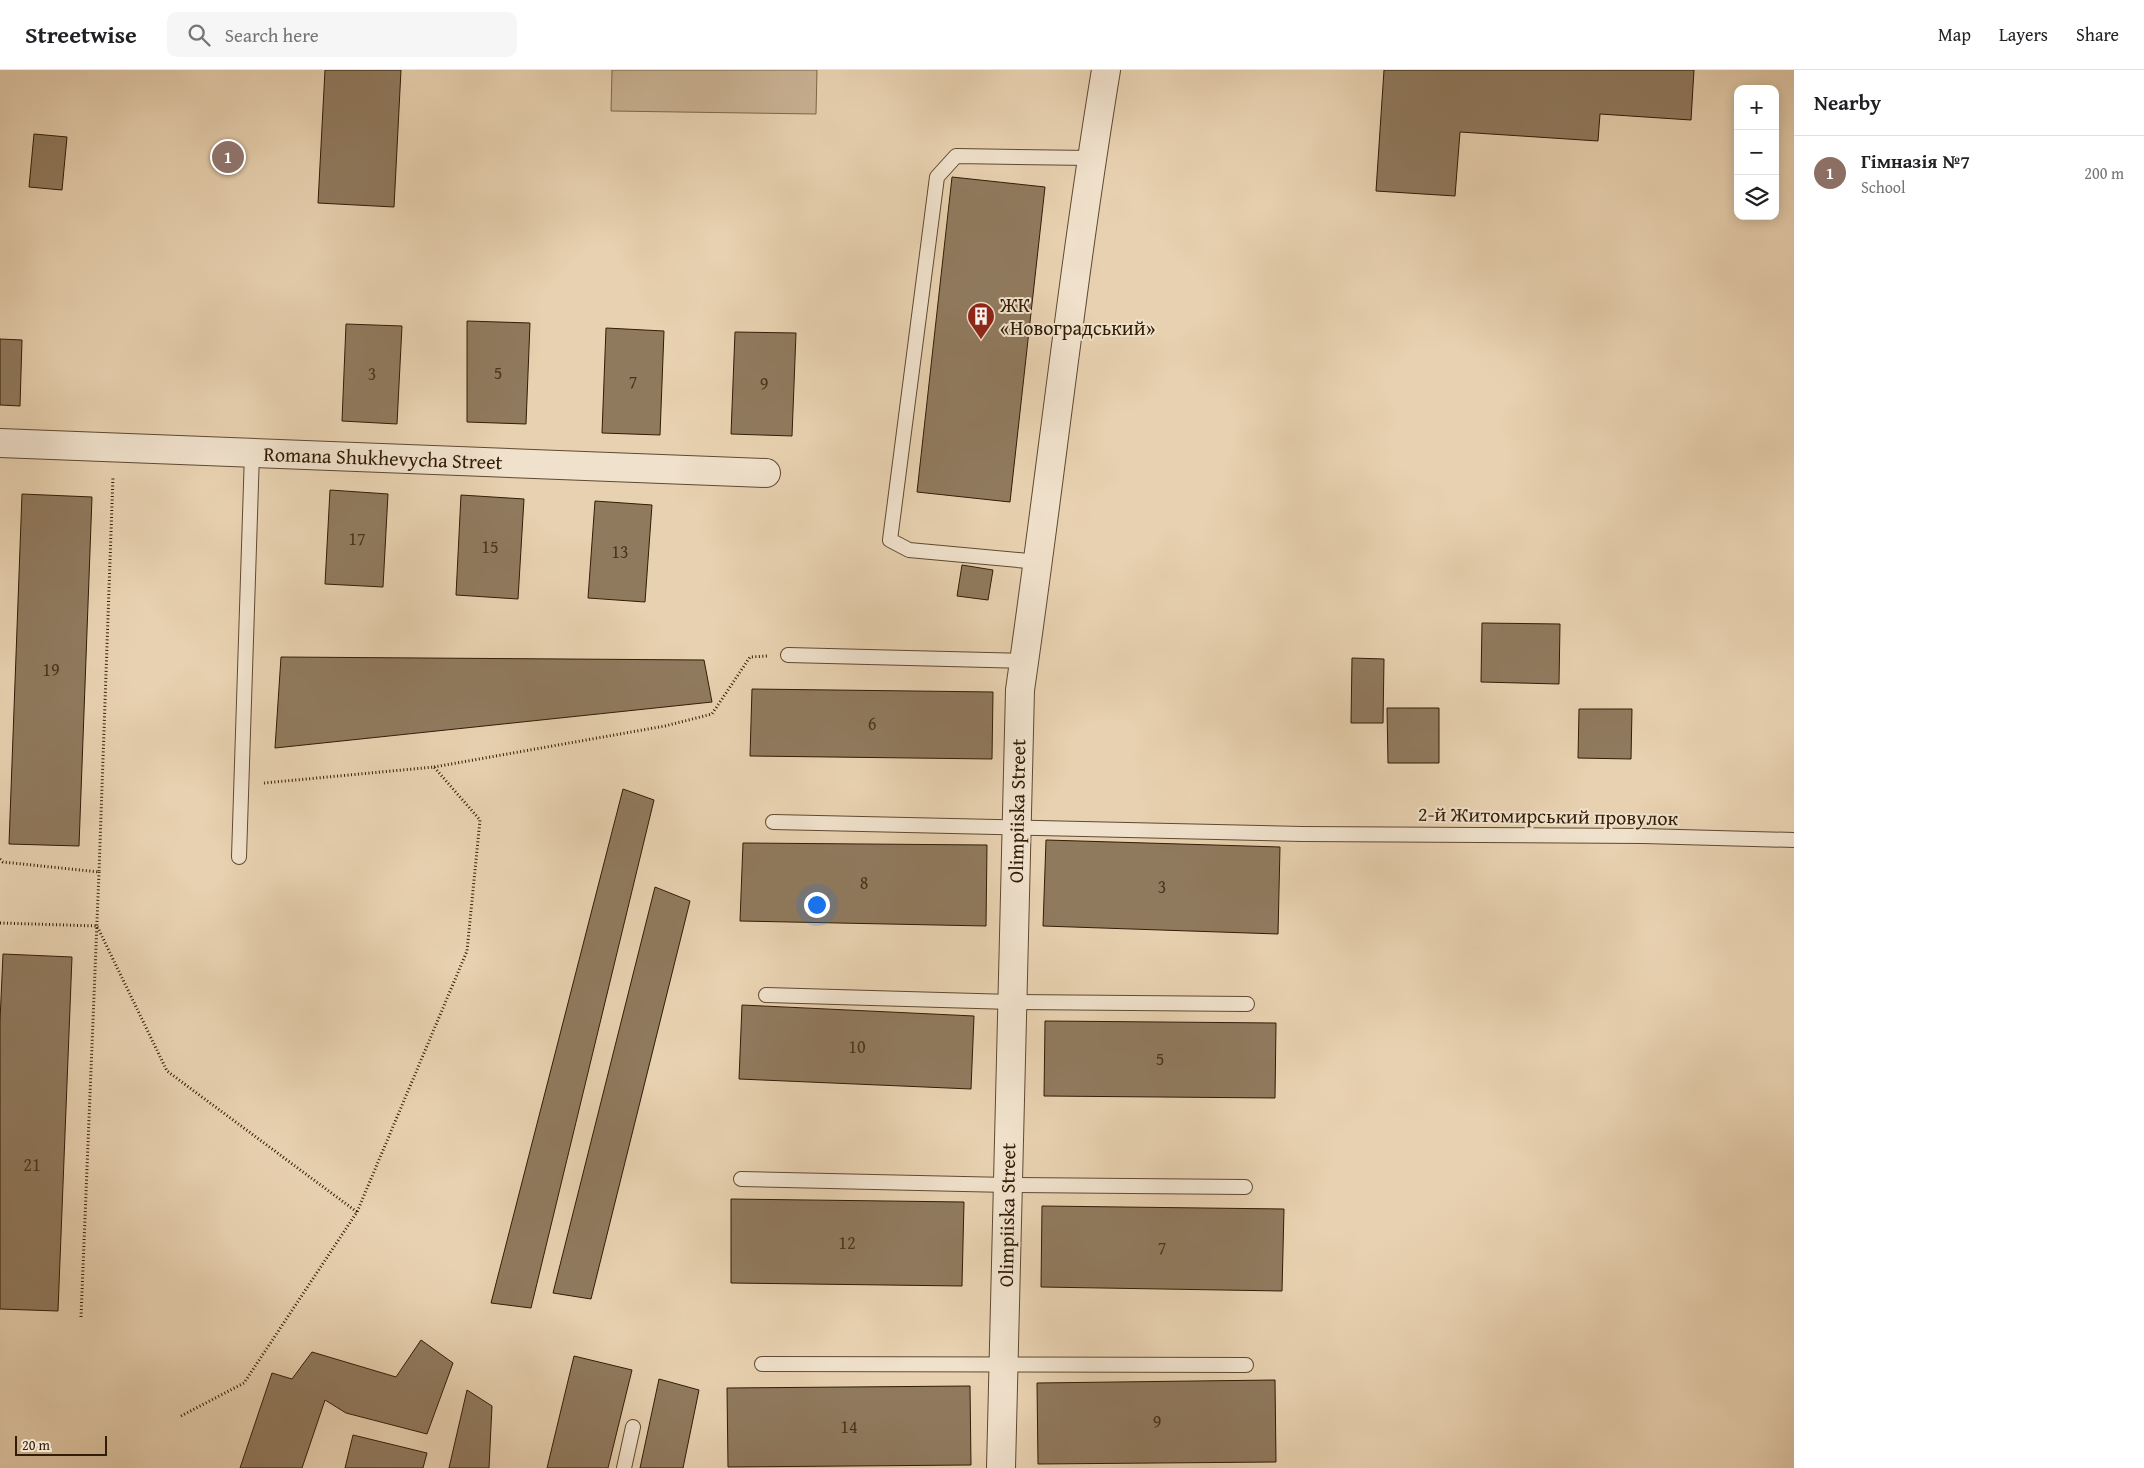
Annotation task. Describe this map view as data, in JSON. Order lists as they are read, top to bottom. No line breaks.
{"streets":{"street":["Romana Shukhevycha Street","Olimpiiska Street"],"lane":["2-й Житомирський провулок"]},"crossings":[["Olimpiiska Street","2-й Житомирський провулок"]],"places":{"building":["ЖК «Новоградський»"]},"house_numbers":["5","3","7","9","17","15","13","19","6","8","3","10","5","21","12","7","9","14"],"scale_bar":"20 m","page":{"header":"Streetwise","search":"Search here","nav":["Map","Layers","Share"],"heading":"Nearby","map_buttons":["+","−"],"list":[{"mark":"1","name":"Гімназія №7","note":"School","value":"200 m"}],"pins":"1","scale":"20 m"}}
